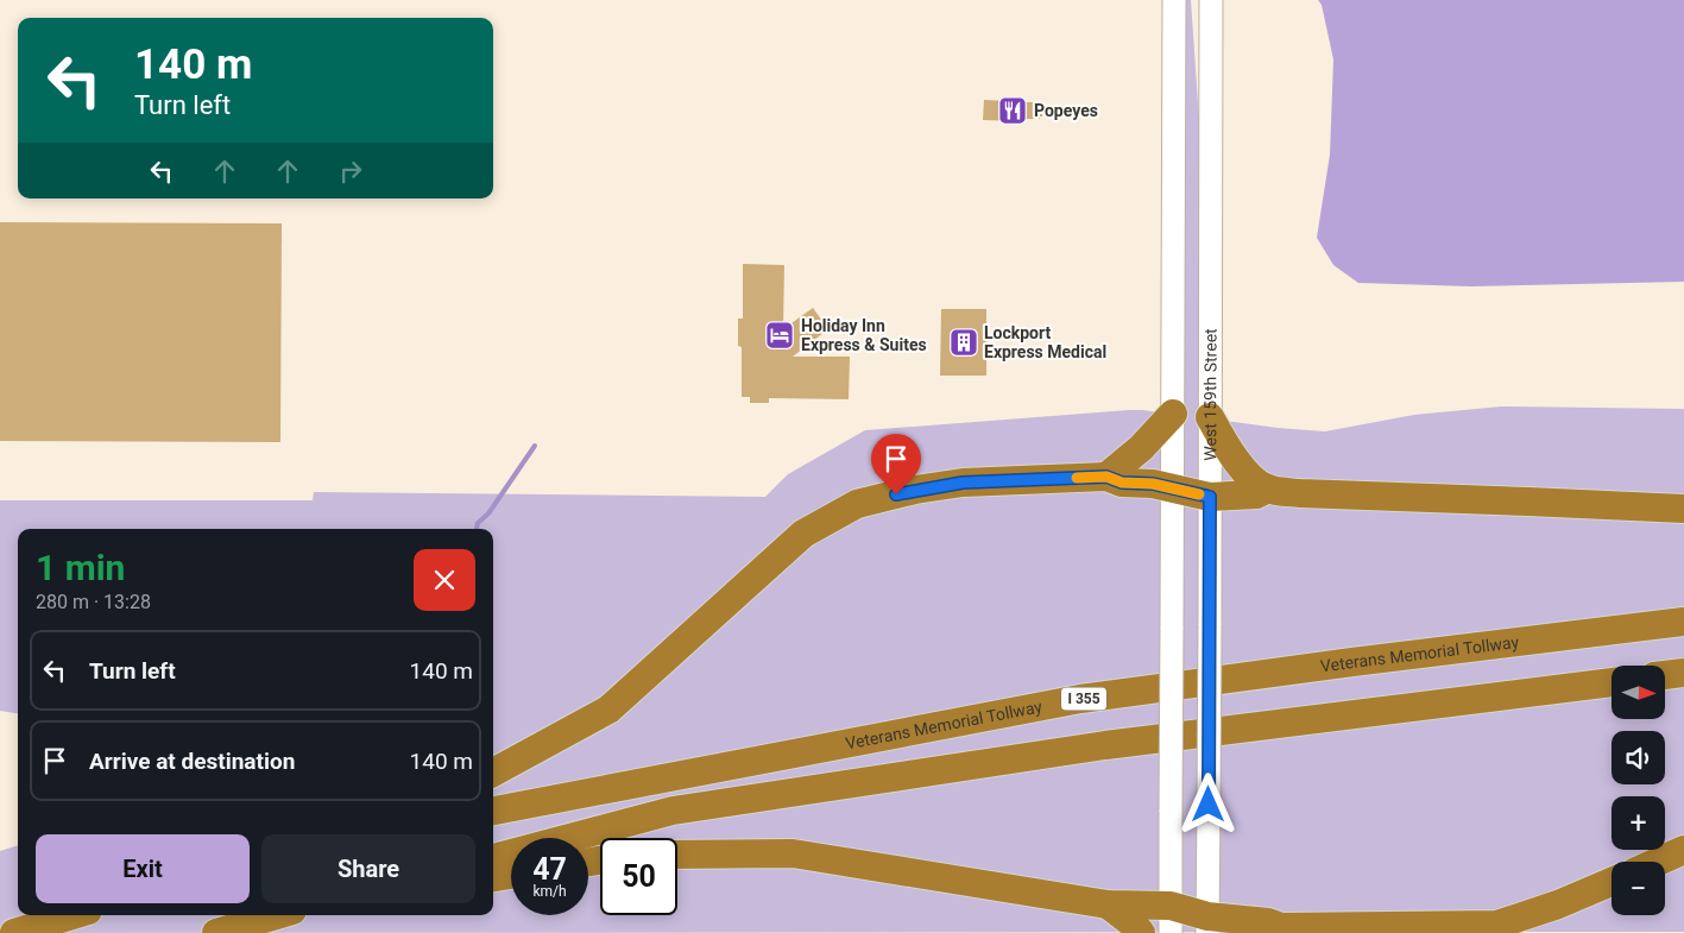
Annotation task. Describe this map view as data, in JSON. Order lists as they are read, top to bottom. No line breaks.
{"streets":{"highway":["Veterans Memorial Tollway","I 355"],"main road":["West 159th Street"]},"places":{"restaurant":["Popeyes"],"hotel":["Holiday Inn Express & Suites"],"building":["Lockport Express Medical"]},"north":"right","page":{"turn":["140 m","Turn left"],"heading":["1 min","280 m · 13:28"],"list":[{"name":"Turn left","value":"140 m"},{"name":"Arrive at destination","value":"140 m"}],"map_buttons":["+","−"],"buttons":["Exit","Share"],"speed":"47 km/h","limit":"50"}}
